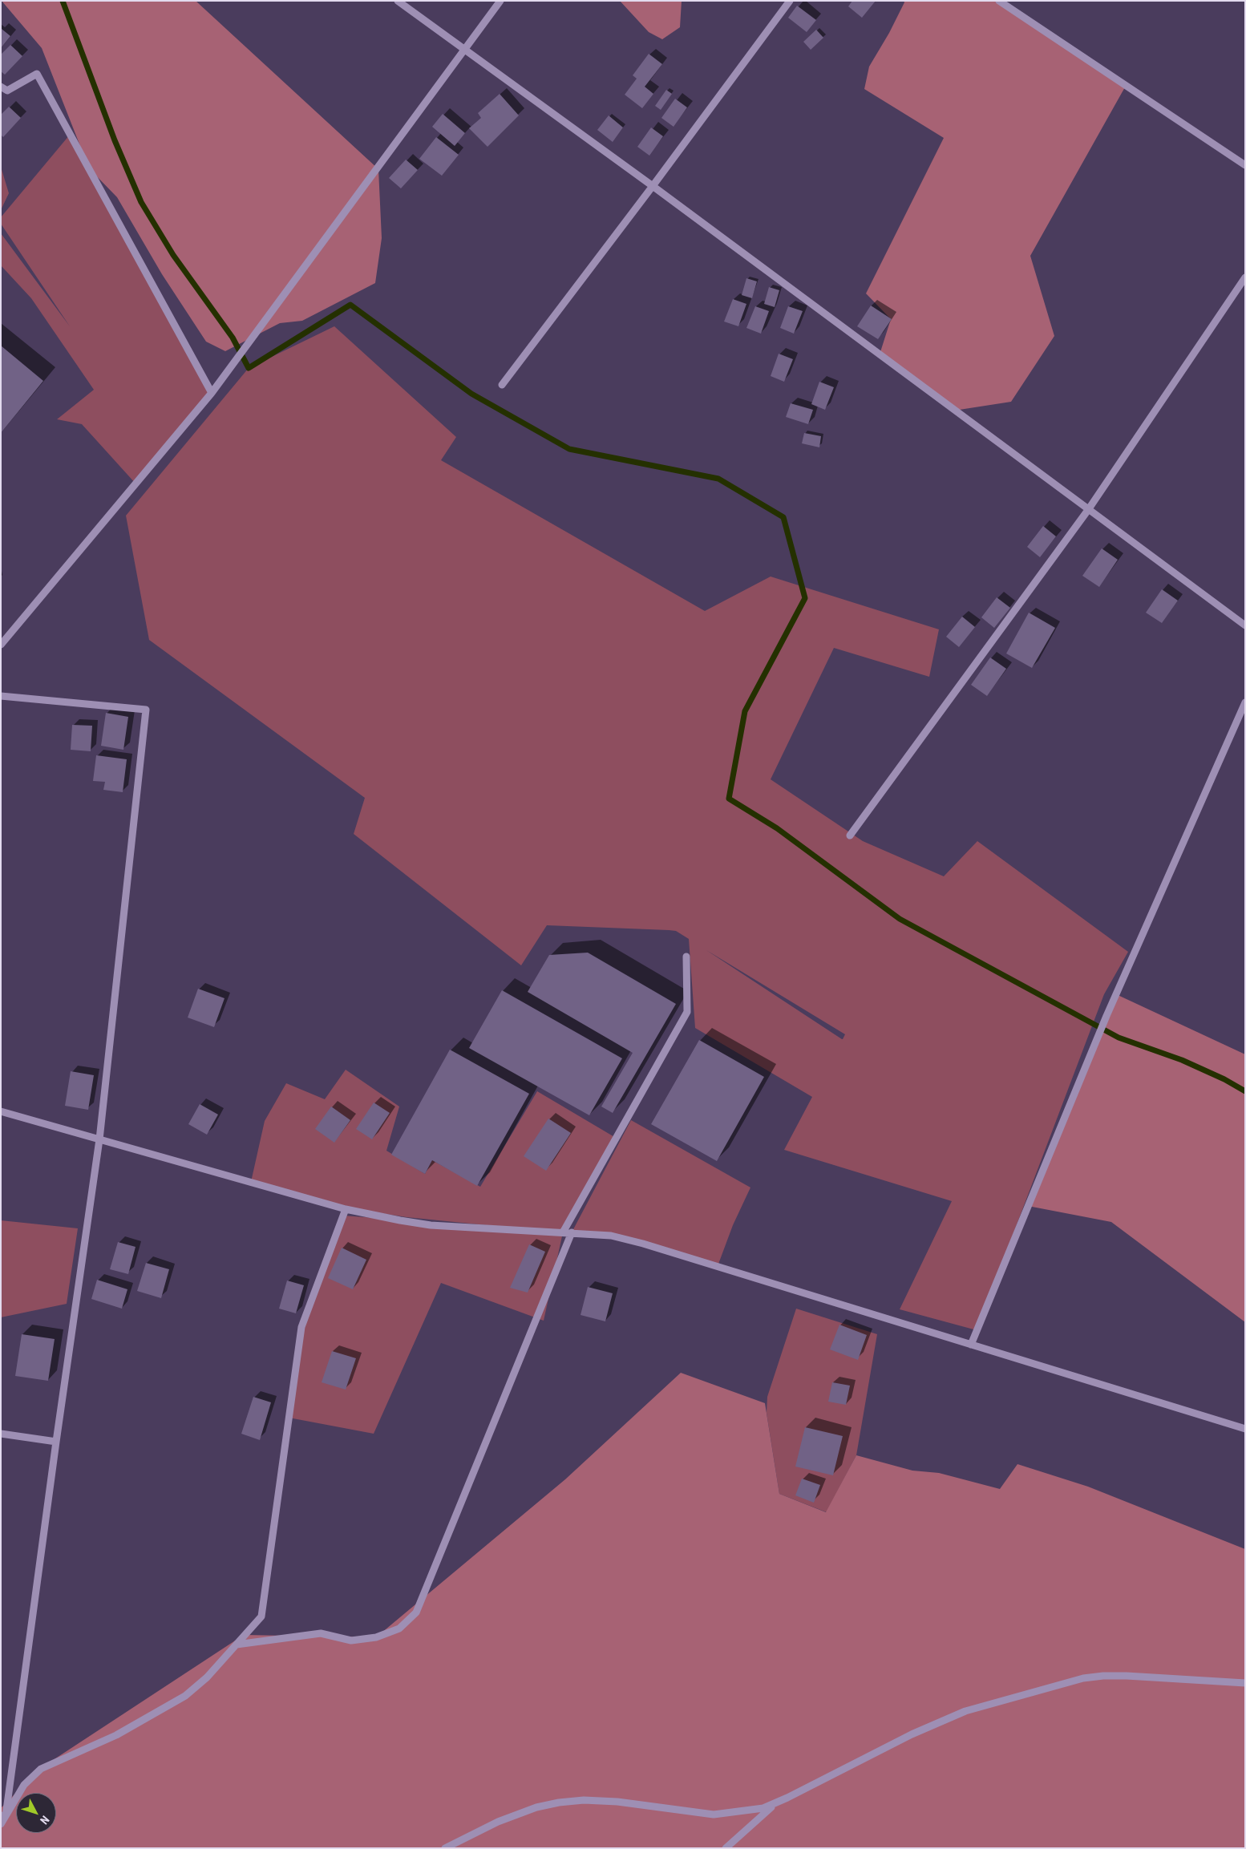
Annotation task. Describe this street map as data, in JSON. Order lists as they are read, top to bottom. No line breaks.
{"north":"bottom right"}
